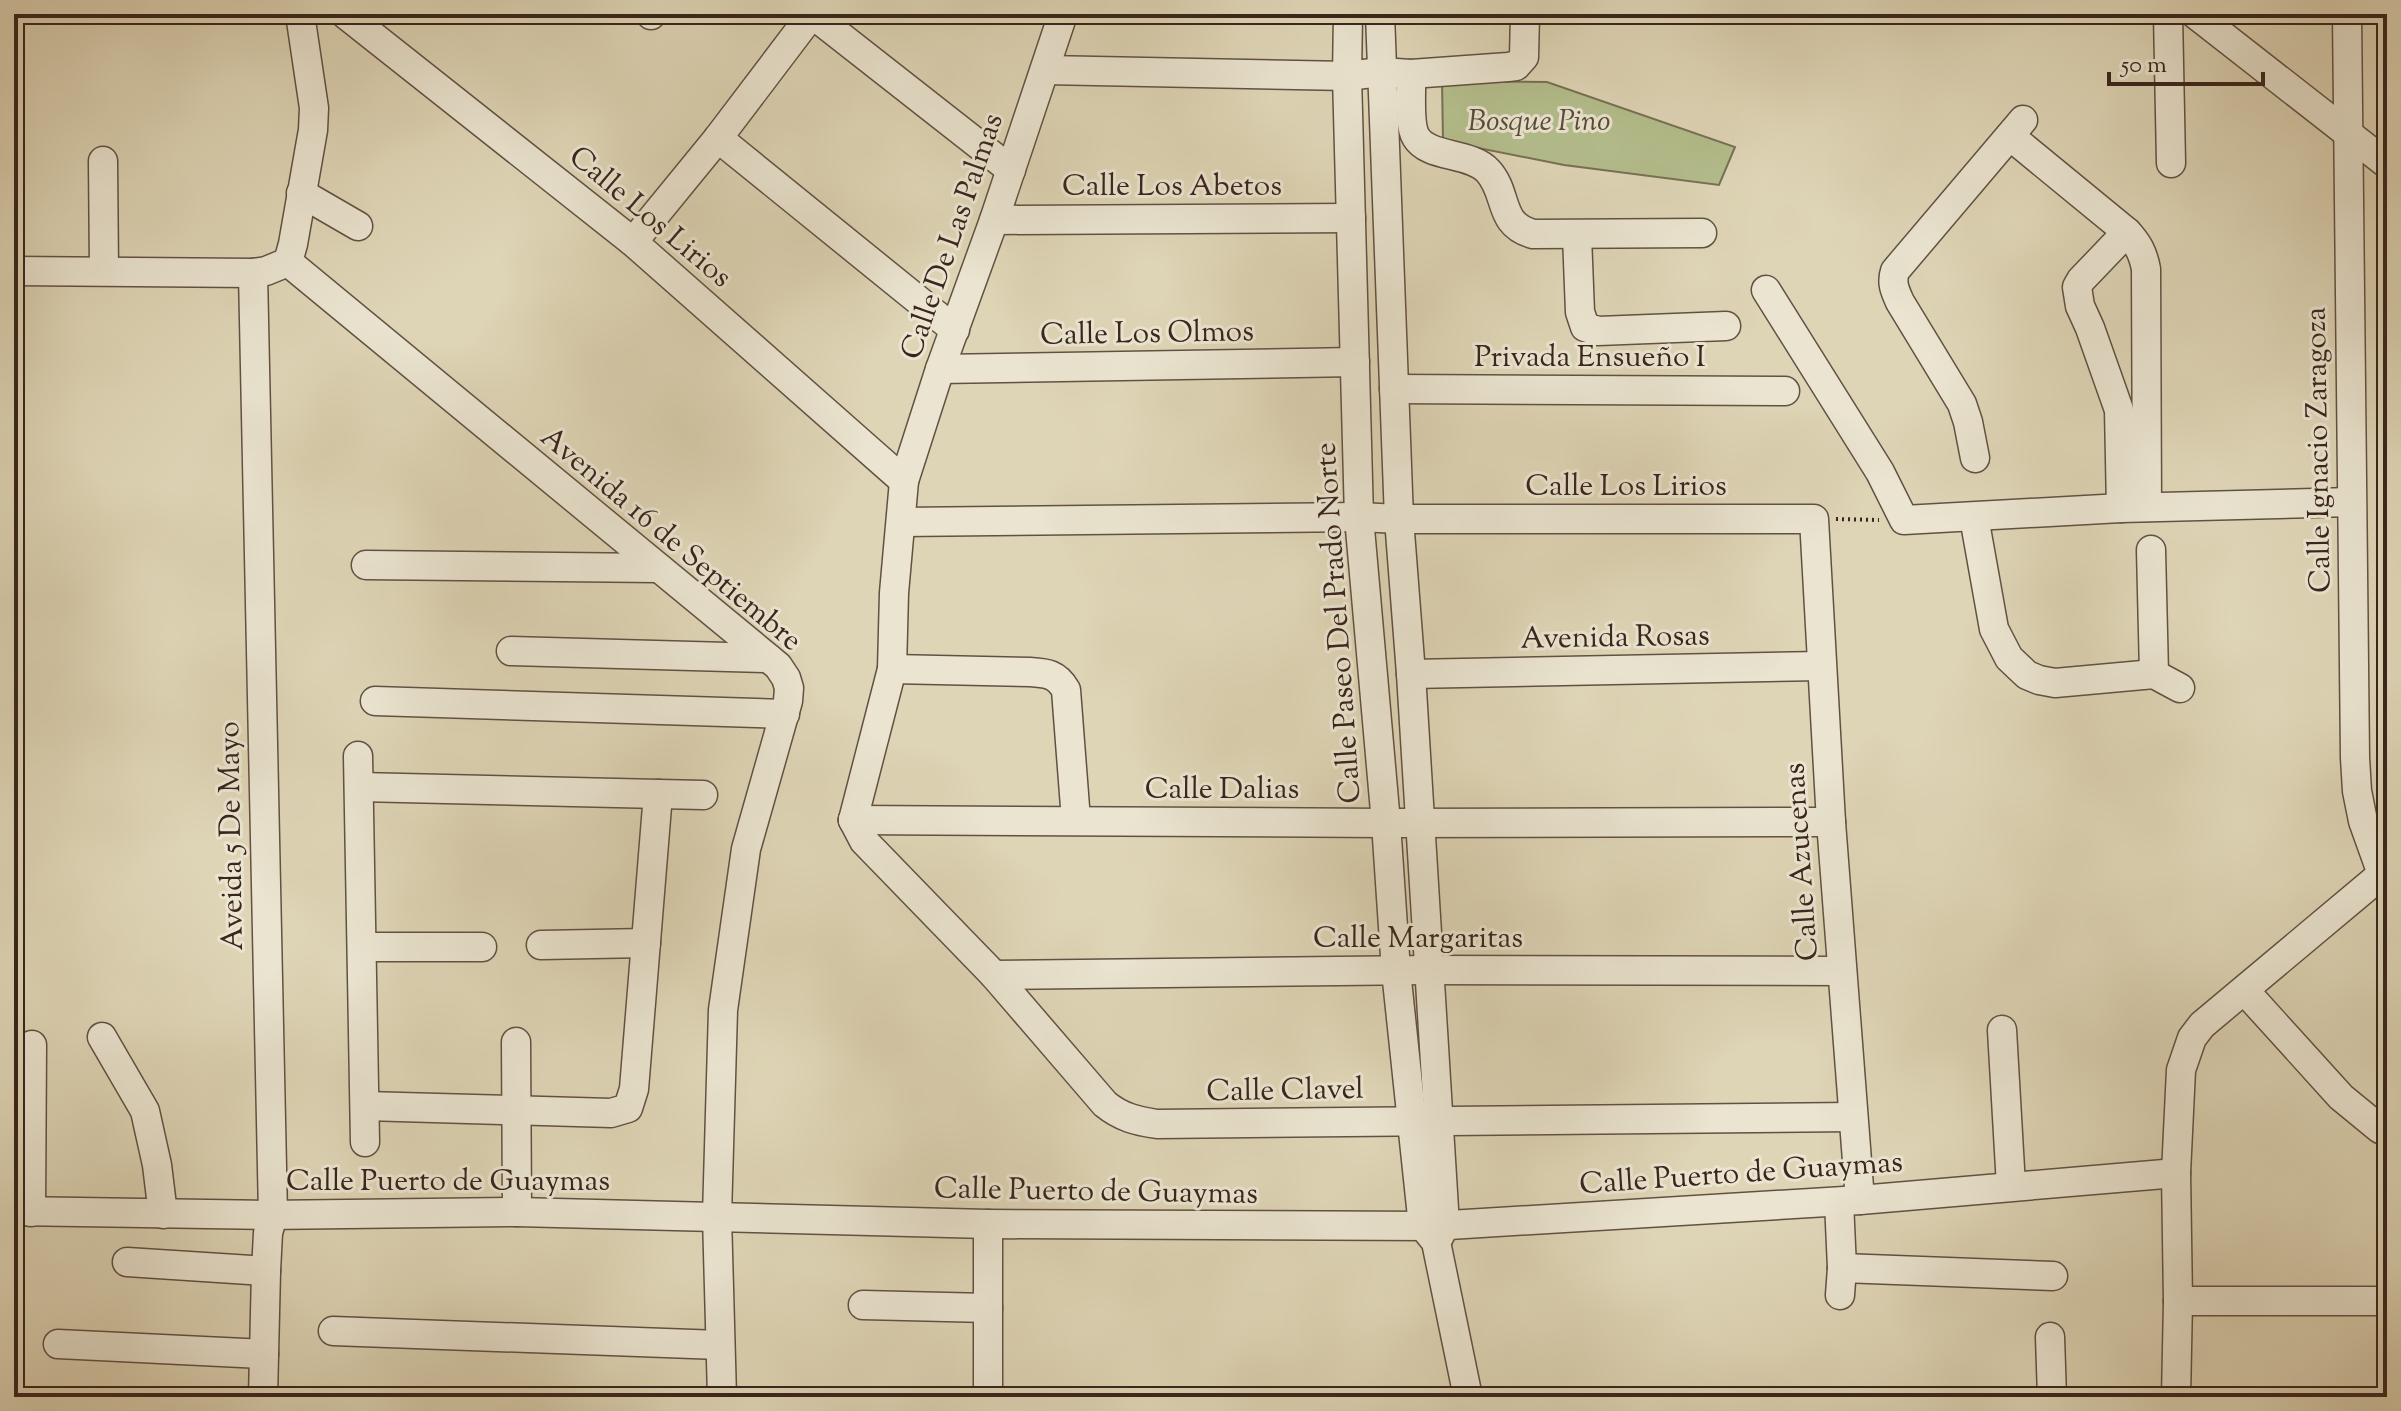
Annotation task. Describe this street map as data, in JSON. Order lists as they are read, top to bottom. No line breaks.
{"streets":{"street":["Calle Los Abetos","Calle Los Lirios","Calle De Las Palmas","Calle Los Olmos","Privada Ensueño I","Calle Ignacio Zaragoza","Avenida 16 de Septiembre","Calle Paseo Del Prado Norte","Avenida Rosas","Calle Dalias","Aveida 5 De Mayo","Calle Azucenas","Calle Margaritas","Calle Clavel","Calle Puerto de Guaymas"]},"crossings":[["Calle Los Abetos","Calle De Las Palmas"],["Calle Los Abetos","Calle Paseo Del Prado Norte"],["Calle Los Lirios","Calle De Las Palmas"],["Calle Los Lirios","Calle Paseo Del Prado Norte"],["Calle Los Lirios","Calle Azucenas"],["Calle De Las Palmas","Calle Los Olmos"],["Calle De Las Palmas","Calle Dalias"],["Calle De Las Palmas","Calle Clavel"],["Calle Los Olmos","Calle Paseo Del Prado Norte"],["Privada Ensueño I","Calle Paseo Del Prado Norte"],["Avenida 16 de Septiembre","Calle Puerto de Guaymas"],["Calle Paseo Del Prado Norte","Avenida Rosas"],["Calle Paseo Del Prado Norte","Calle Dalias"],["Calle Paseo Del Prado Norte","Calle Margaritas"],["Calle Paseo Del Prado Norte","Calle Clavel"],["Calle Paseo Del Prado Norte","Calle Puerto de Guaymas"],["Avenida Rosas","Calle Azucenas"],["Calle Dalias","Calle Azucenas"],["Calle Dalias","Calle Clavel"],["Aveida 5 De Mayo","Calle Puerto de Guaymas"],["Calle Azucenas","Calle Margaritas"],["Calle Azucenas","Calle Clavel"],["Calle Azucenas","Calle Puerto de Guaymas"],["Calle Margaritas","Calle Clavel"]],"parks":["Bosque Pino"],"scale_bar":"50 m"}
